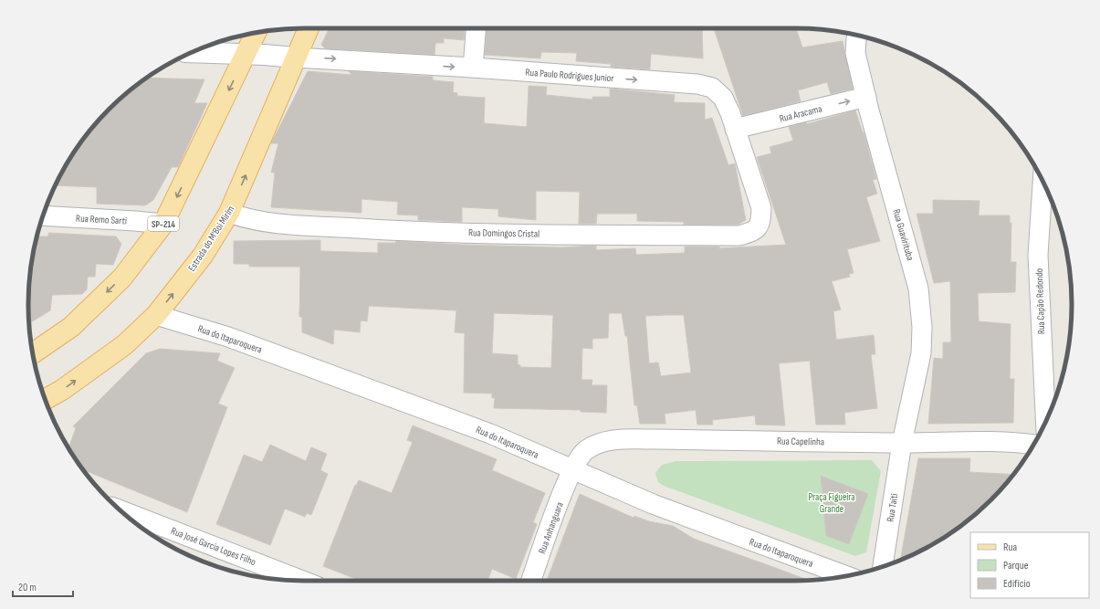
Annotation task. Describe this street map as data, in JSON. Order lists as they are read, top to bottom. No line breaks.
{"streets":{"main road":["SP-214","Estrada do M'Boi Mirim"],"street":["Rua Paulo Rodrigues Junior","Rua Aracama","Rua Remo Sarti","Rua Domingos Cristal","Rua Guavirituba","Rua Capão Redondo","Rua do Itaparoquera","Rua Capelinha","Rua Taiti","Rua Anhanguara","Rua José Garcia Lopes Filho"]},"crossings":[["Rua Paulo Rodrigues Junior","Rua Aracama"],["Rua Paulo Rodrigues Junior","Rua Domingos Cristal"],["Rua Paulo Rodrigues Junior","Estrada do M'Boi Mirim"],["Rua Aracama","Rua Guavirituba"],["Rua Remo Sarti","SP-214"],["Rua Domingos Cristal","Estrada do M'Boi Mirim"],["Rua Guavirituba","Rua Capelinha"],["Rua Guavirituba","Rua Taiti"],["Estrada do M'Boi Mirim","Rua do Itaparoquera"],["Rua do Itaparoquera","Rua Capelinha"],["Rua do Itaparoquera","Rua Anhanguara"],["Rua Capelinha","Rua Taiti"],["Rua Capelinha","Rua Anhanguara"]],"one_way":["Rua Paulo Rodrigues Junior","Rua Aracama"],"parks":["Praça Figueira Grande"],"legend":["Rua","Parque","Edifício"],"scale_bar":"20 m"}
